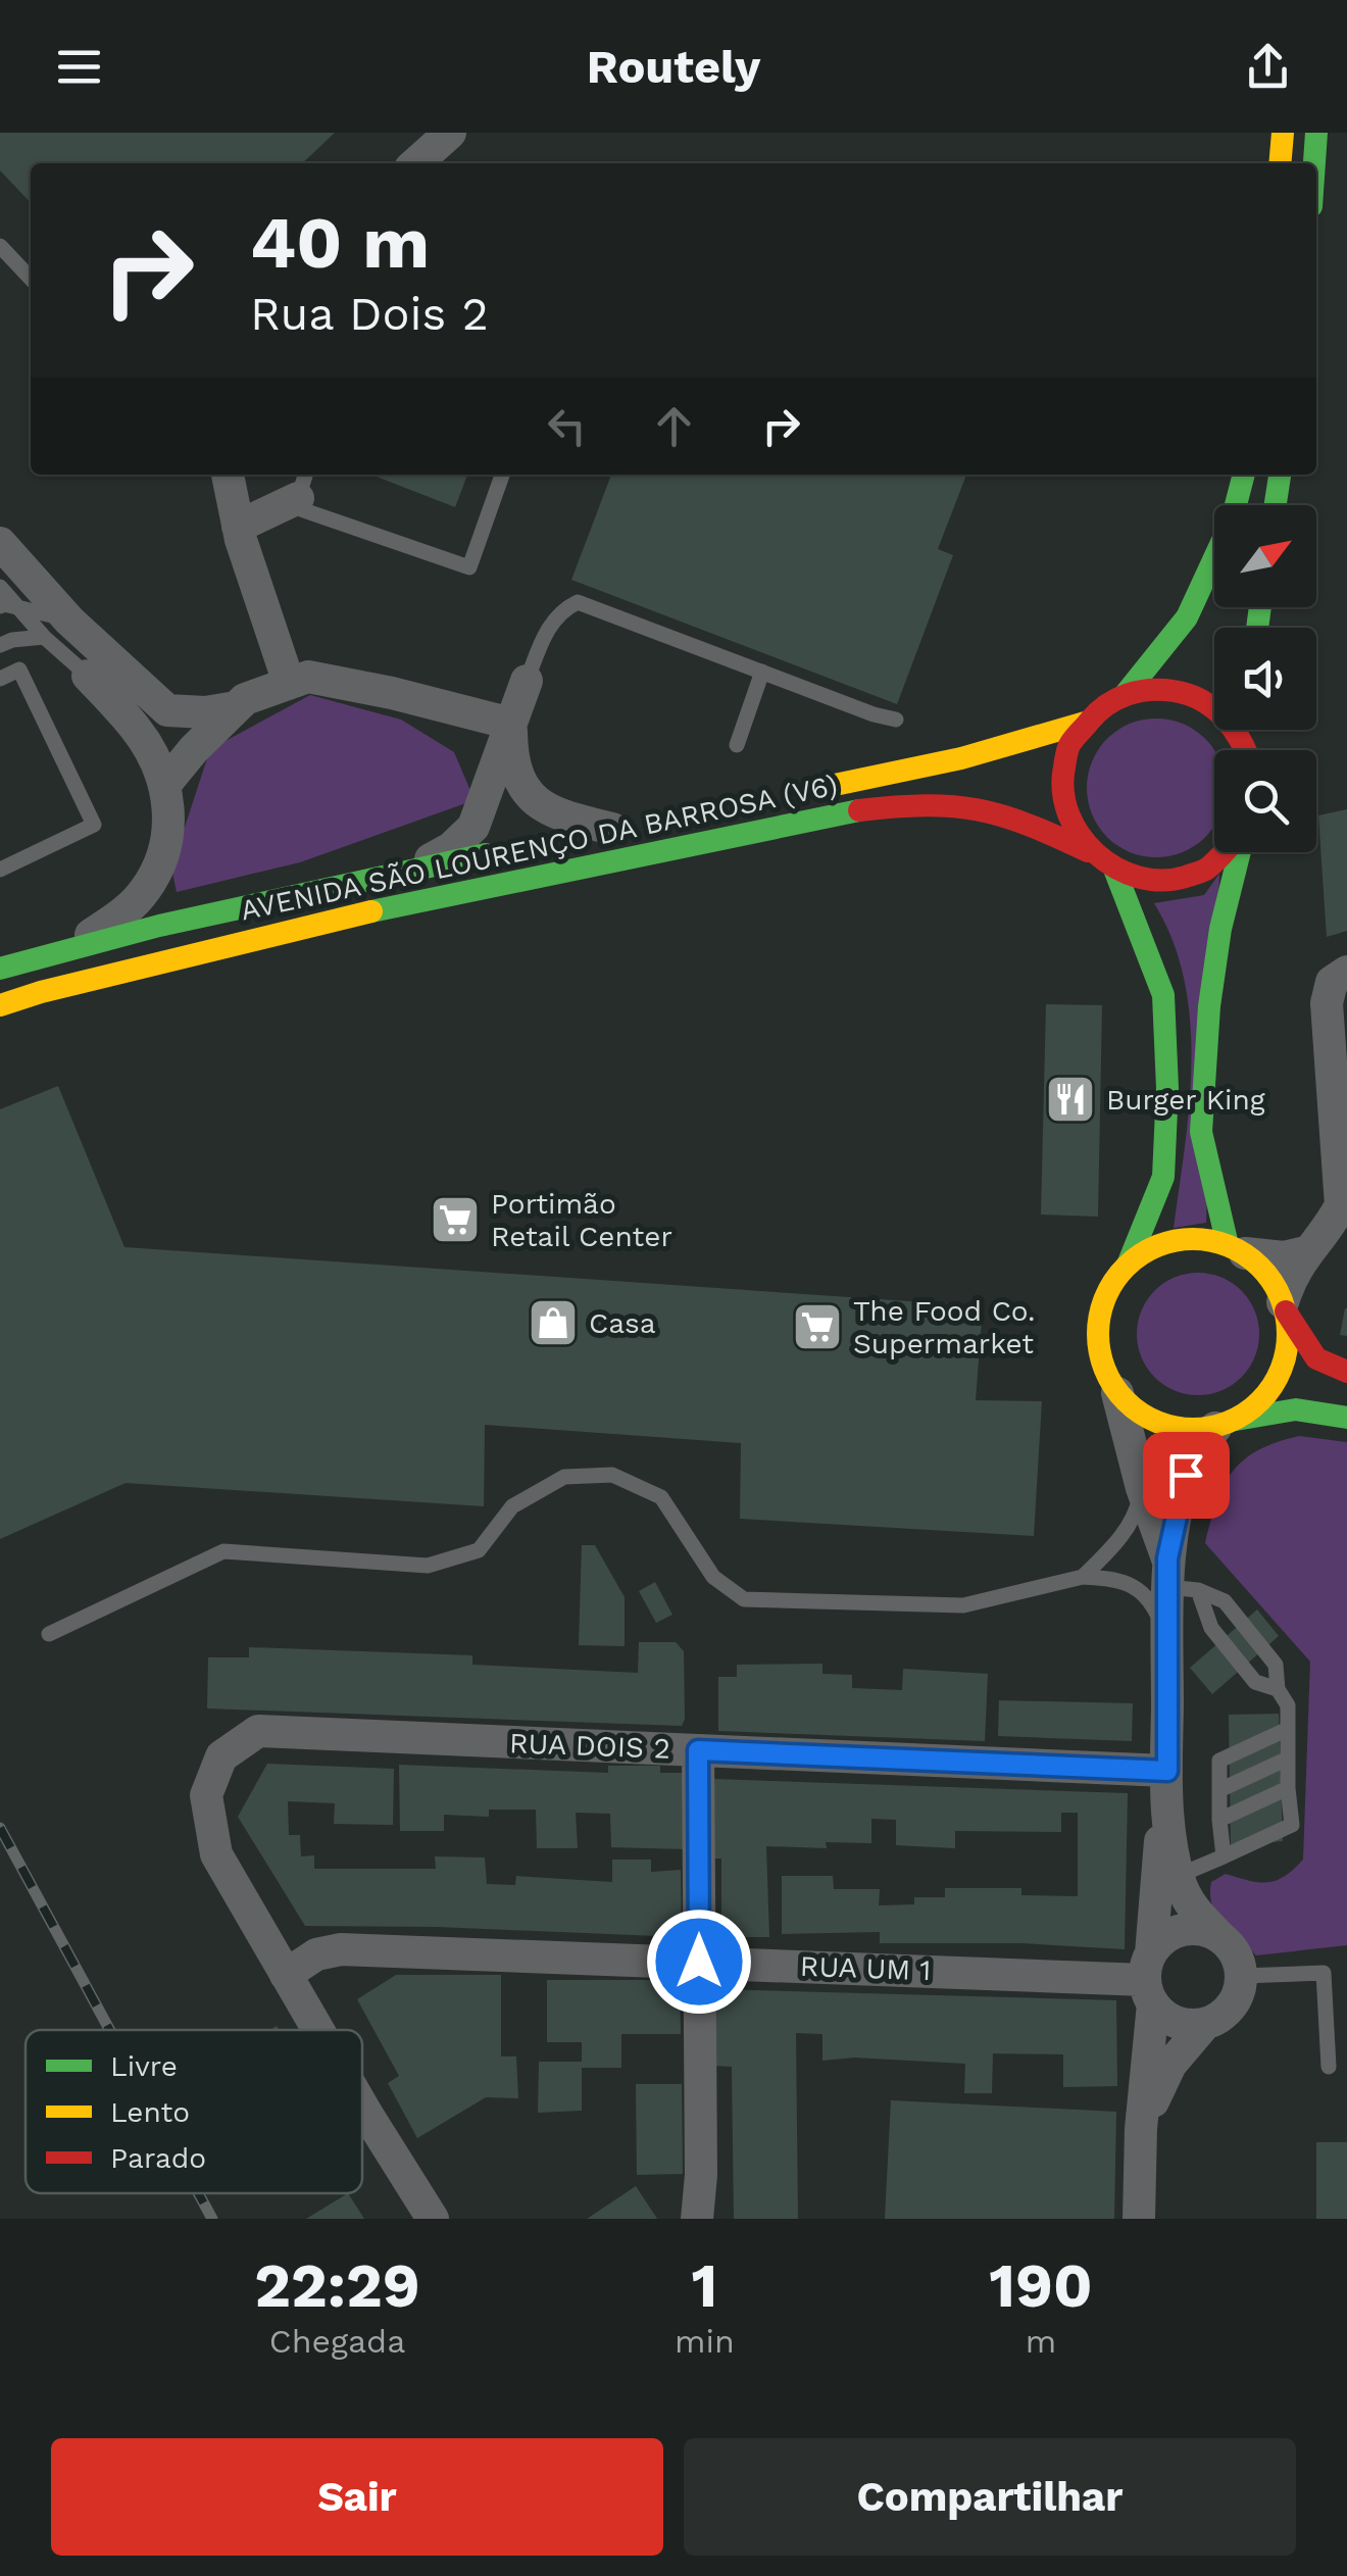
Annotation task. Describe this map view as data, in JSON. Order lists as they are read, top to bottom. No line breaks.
{"streets":{"main road":["AVENIDA SÃO LOURENÇO DA BARROSA (V6)"],"street":["RUA DOIS 2","RUA UM 1"]},"crossings":[["RUA DOIS 2","RUA UM 1"]],"places":{"restaurant":["Burger King"],"supermarket":["Portimão Retail Center","The Food Co. Supermarket"],"shop":["Casa"]},"legend":["Livre","Lento","Parado"],"north":"top right","page":{"header":"Routely","turn":["40 m","Rua Dois 2"],"eta":["22:29","Chegada","1","min","190","m"],"buttons":["Sair","Compartilhar"]}}
